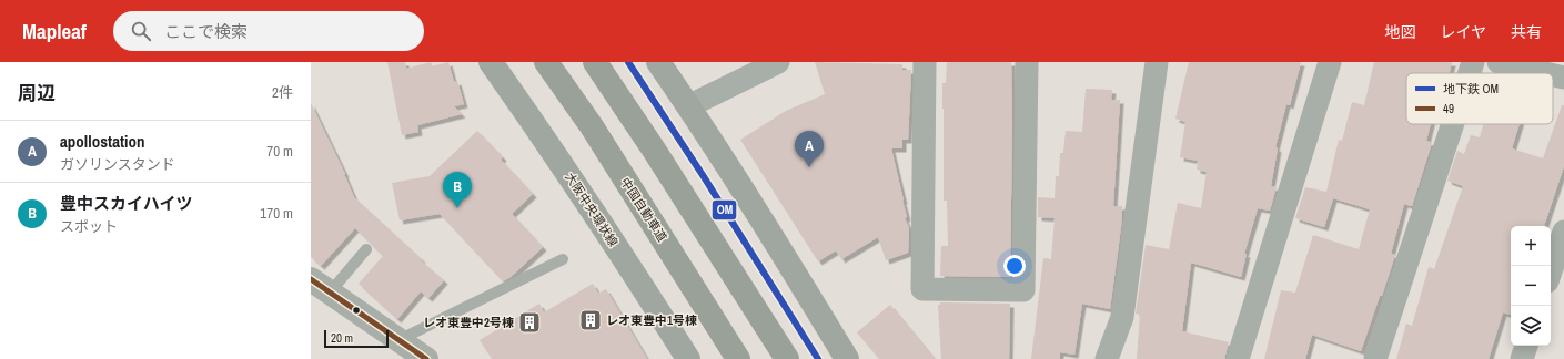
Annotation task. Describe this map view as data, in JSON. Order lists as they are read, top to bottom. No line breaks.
{"streets":{"highway":["中国自動車道"],"main road":["大阪中央環状線"]},"places":{"building":["レオ東豊中1号棟","レオ東豊中2号棟"]},"lines":["metro line OM","transit line 49"],"legend":["地下鉄 OM","49"],"scale_bar":"20 m","page":{"header":"Mapleaf","search":"ここで検索","nav":["地図","レイヤ","共有"],"heading":["周辺","2件"],"list":[{"mark":"A","name":"apollostation","note":"ガソリンスタンド","value":"70 m"},{"mark":"B","name":"豊中スカイハイツ","note":"スポット","value":"170 m"}],"pins":["A","B"],"map_buttons":["+","−"],"scale":"20 m"}}
